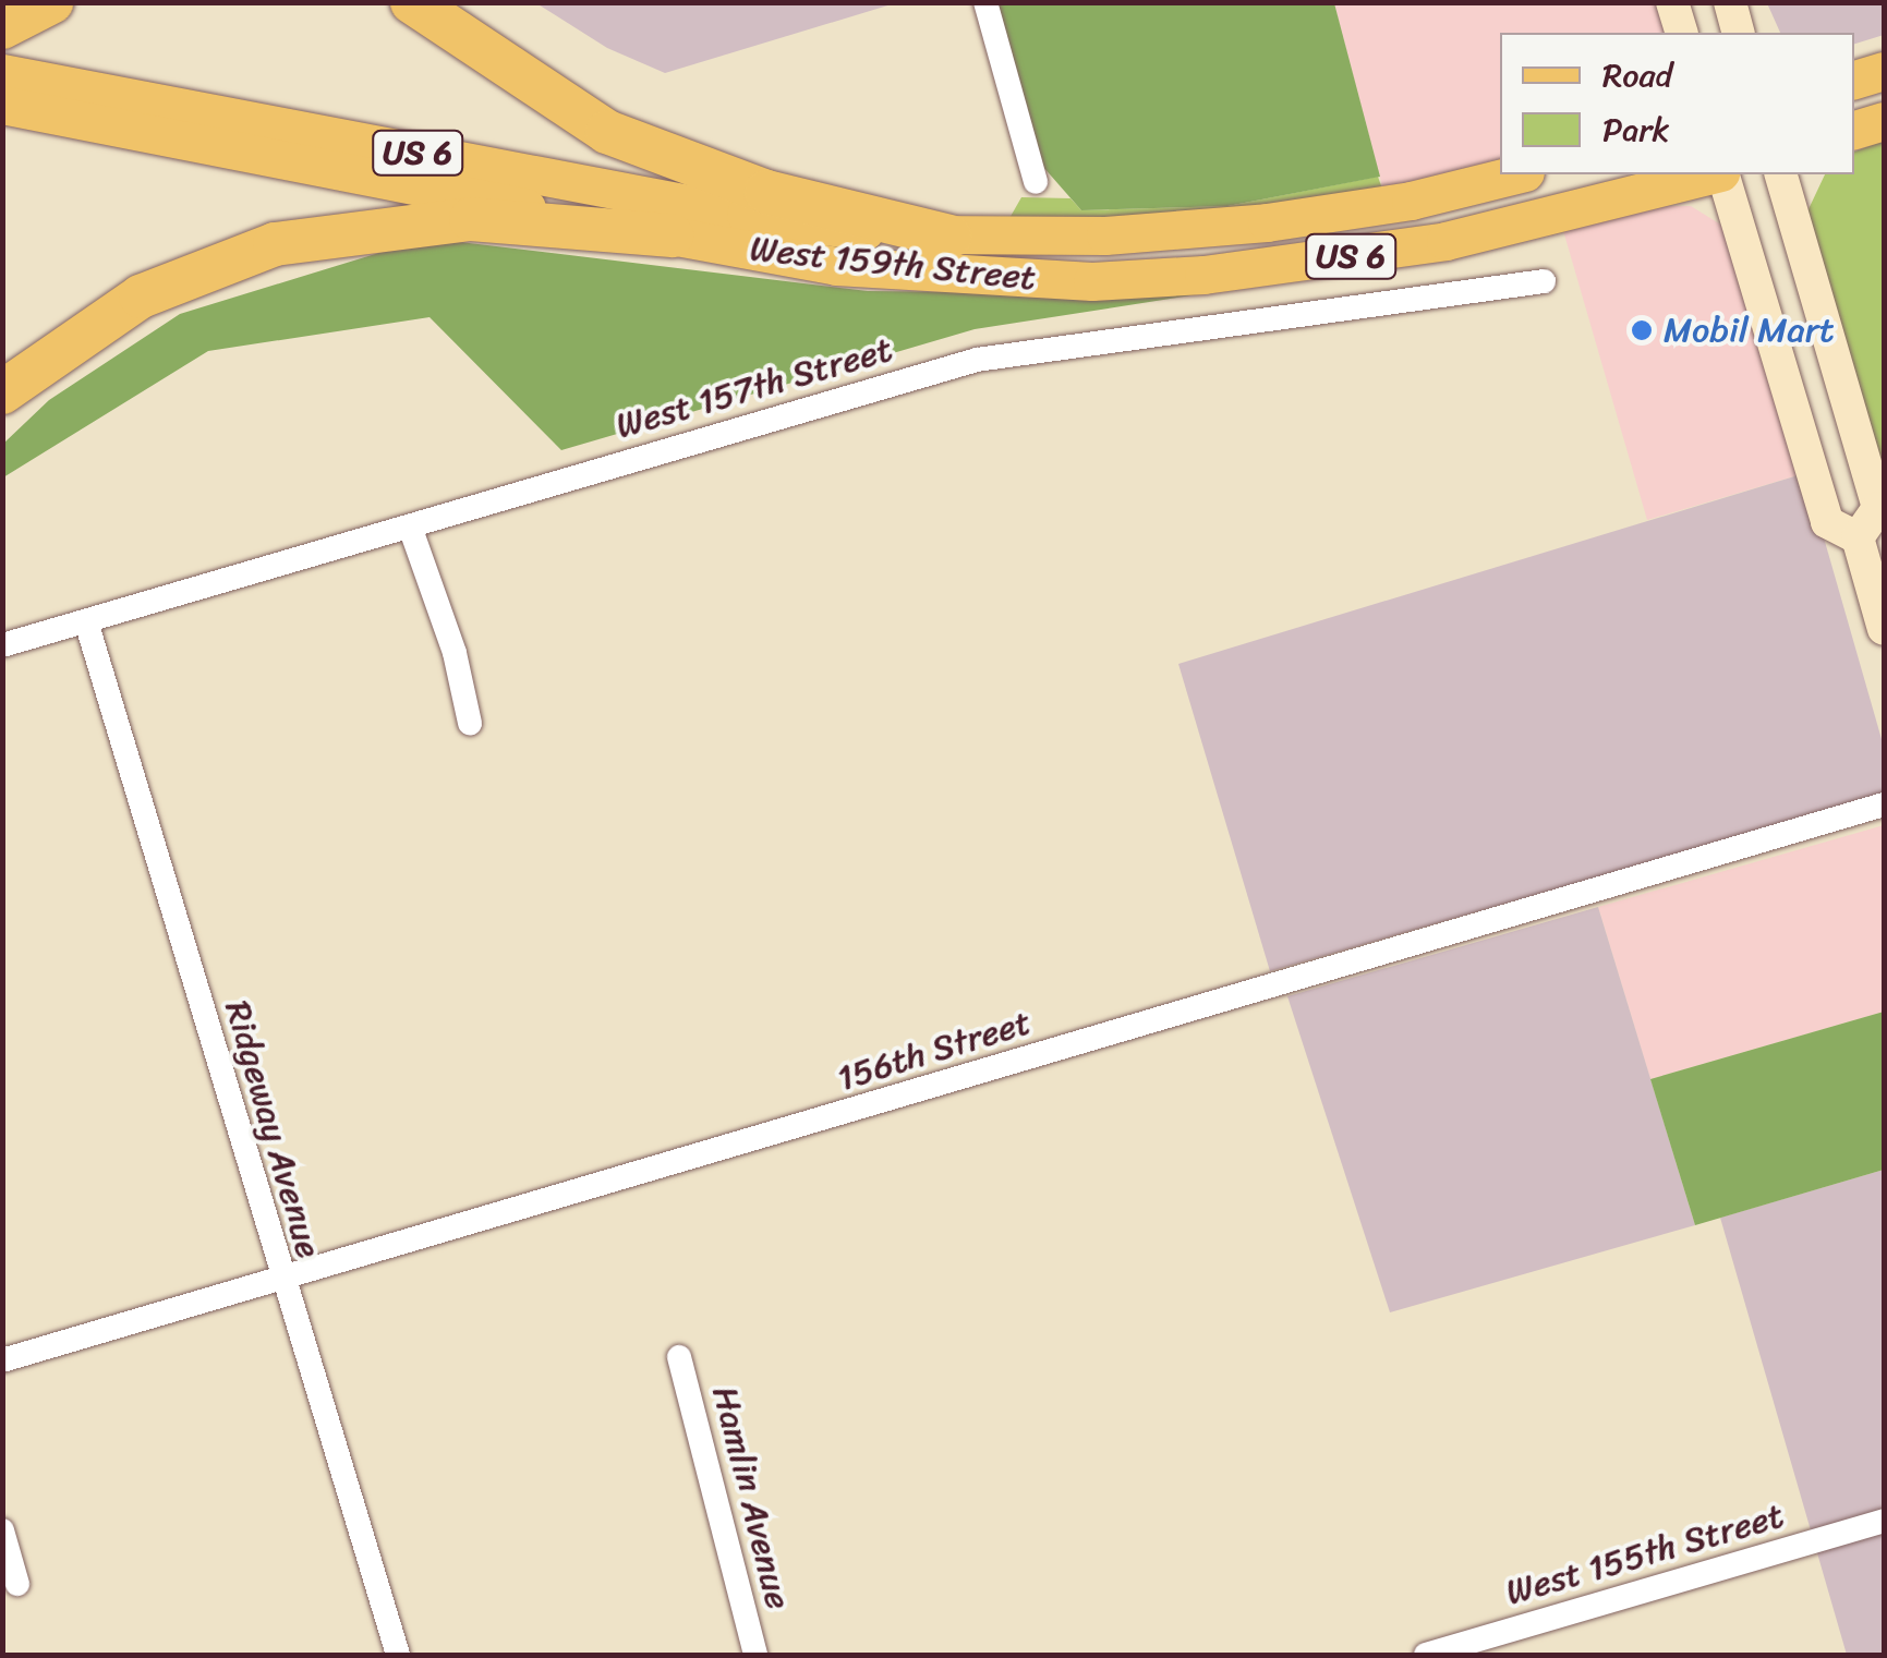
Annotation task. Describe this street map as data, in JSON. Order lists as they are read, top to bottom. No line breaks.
{"streets":{"main road":["US 6","West 159th Street"],"street":["West 157th Street","156th Street","Ridgeway Avenue","Hamlin Avenue","West 155th Street"]},"crossings":[["West 157th Street","Ridgeway Avenue"],["156th Street","Ridgeway Avenue"]],"places":["Mobil Mart"],"legend":["Road","Park"]}
